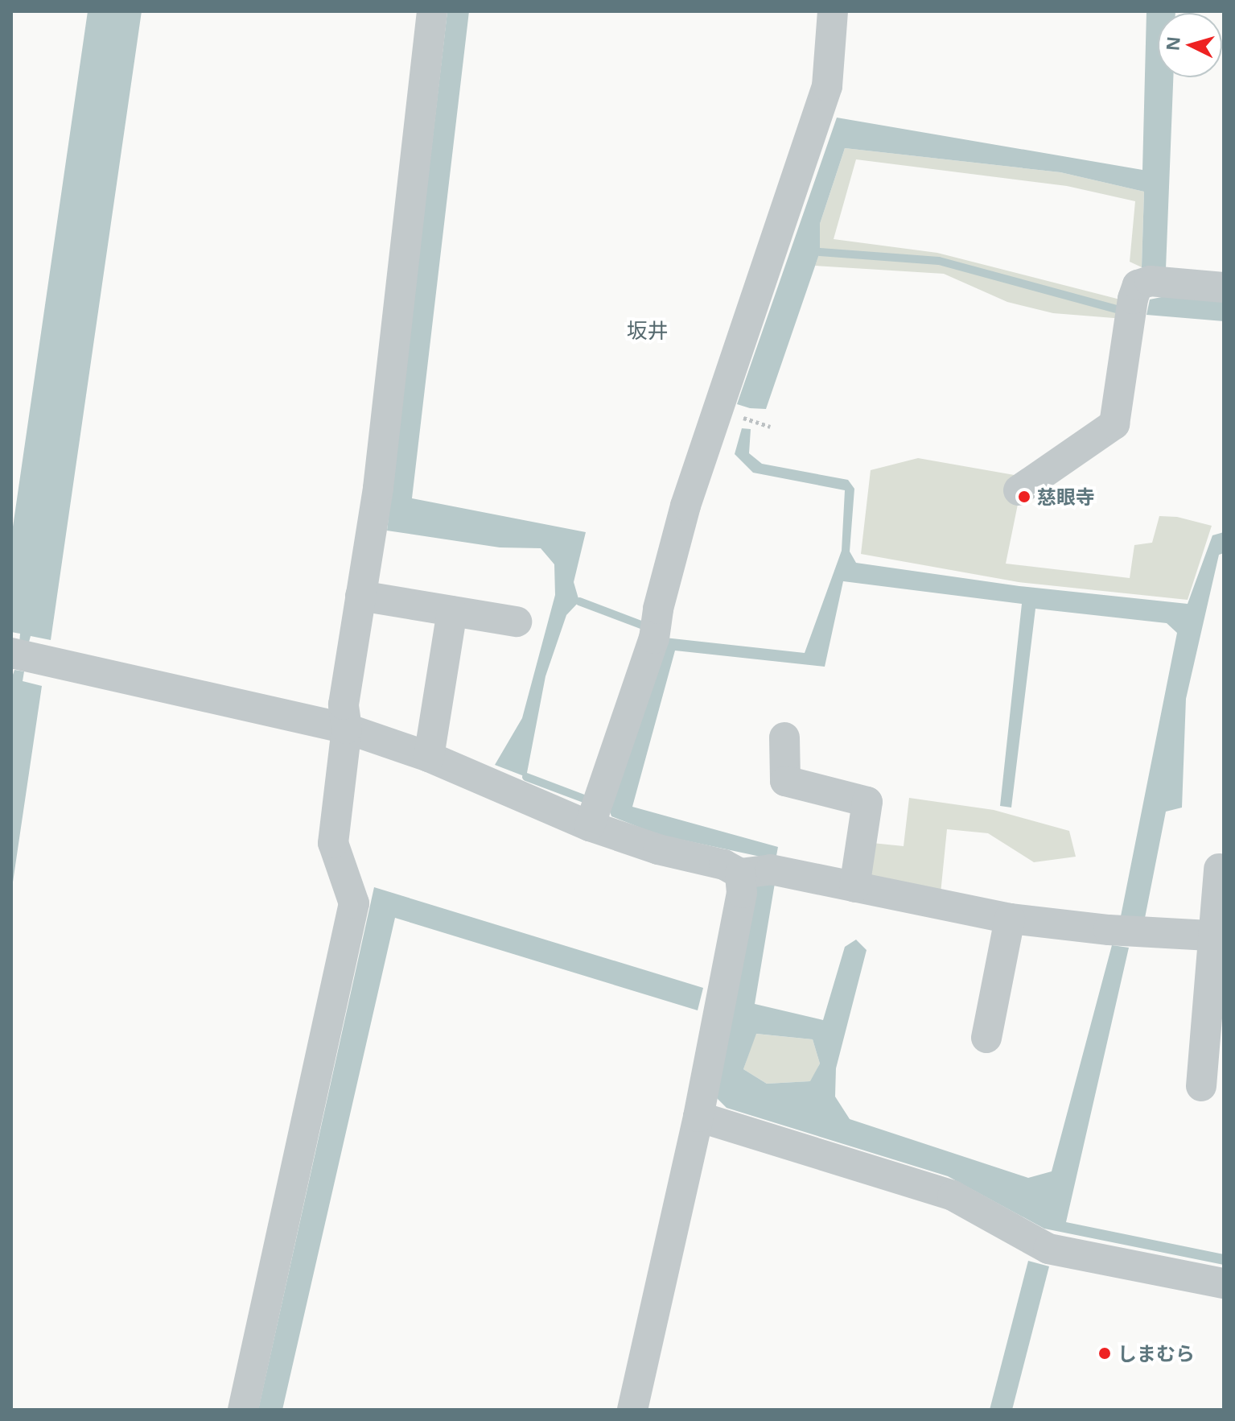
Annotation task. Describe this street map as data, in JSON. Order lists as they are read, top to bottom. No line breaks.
{"districts":["坂井"],"places":["慈眼寺","しまむら"],"north":"left"}
